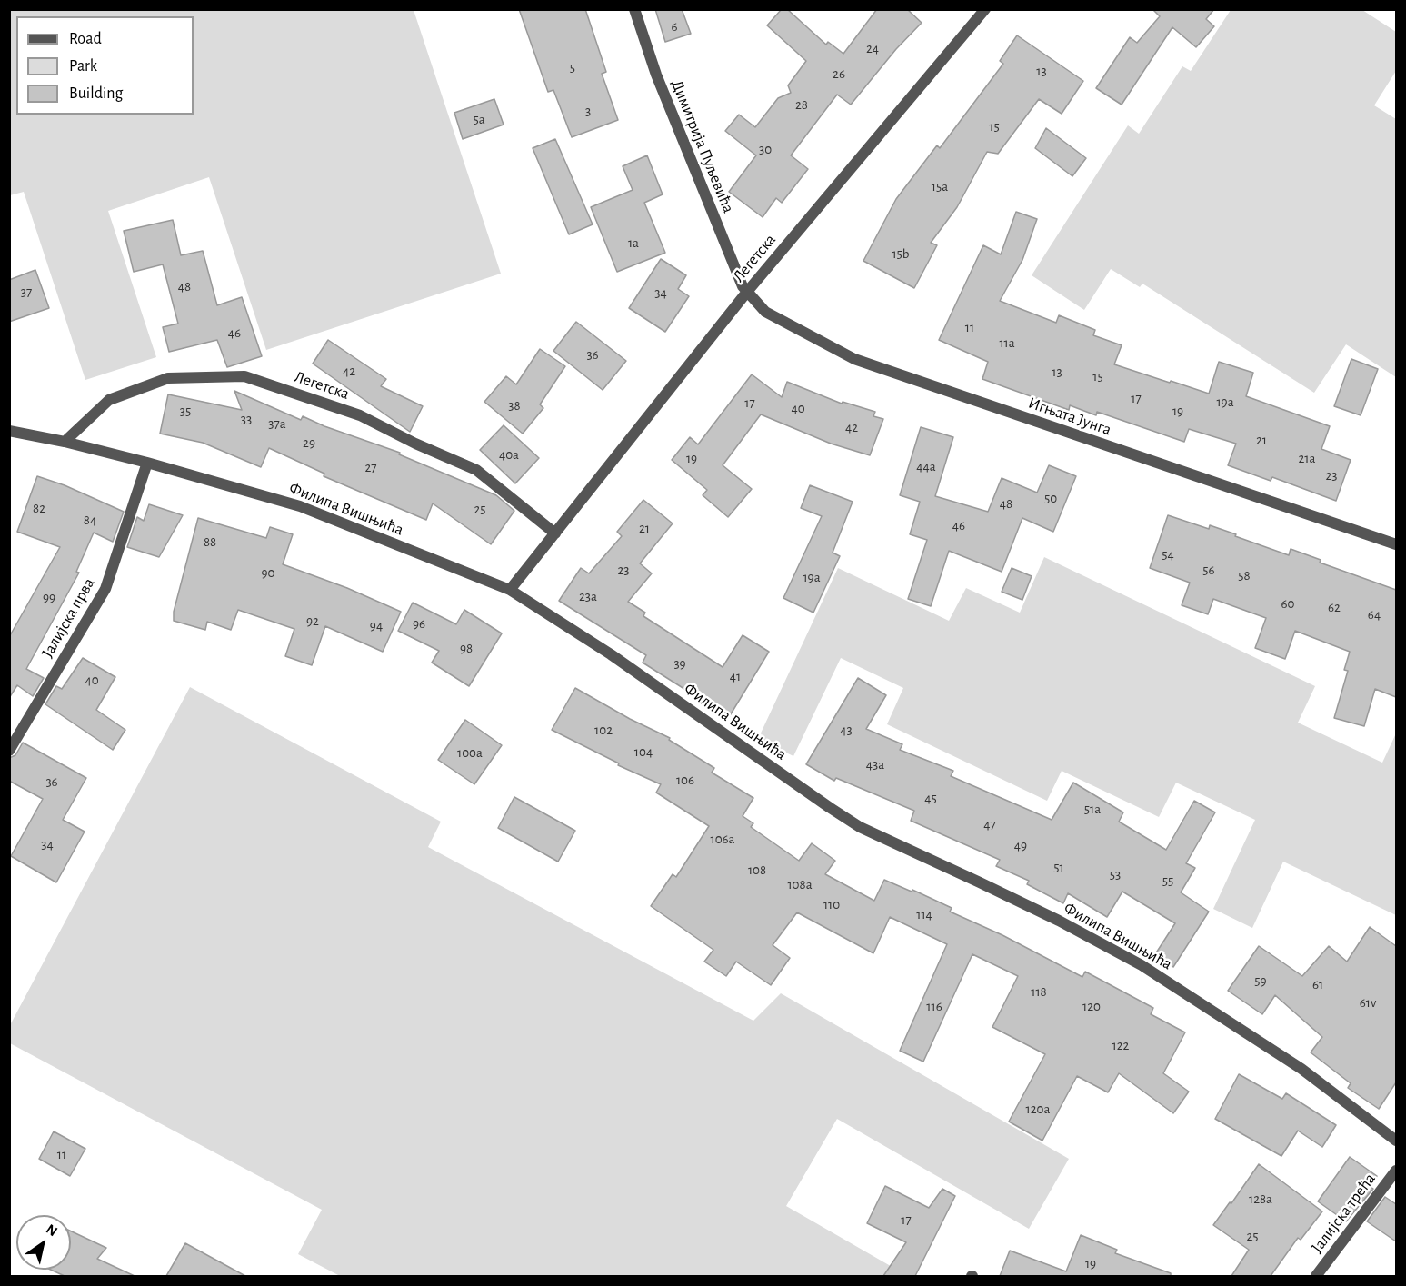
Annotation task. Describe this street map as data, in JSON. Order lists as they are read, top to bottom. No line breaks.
{"streets":{"street":["Димитрија Пуљевића","Легетска","Игњата Јунга","Филипа Вишњића","Јалијска прва","Јалијска трећа"]},"crossings":[["Димитрија Пуљевића","Легетска"],["Димитрија Пуљевића","Игњата Јунга"],["Легетска","Игњата Јунга"],["Легетска","Филипа Вишњића"],["Филипа Вишњића","Јалијска прва"]],"house_numbers":["6","24","5","13","26","28","3","5a","15","30","15a","1a","15b","48","37","34","11","46","11a","36","42","13","15","17","19a","17","38","40","35","19","33","37a","42","21","29","40a","19","21a","44a","27","23","50","48","82","25","84","46","21","88","54","23","56","90","58","19a","23a","99","60","62","64","92","96","94","98","39","41","40","102","43","104","100a","43a","106","36","45","51a","47","106a","34","49","51","108","53","55","108a","110","114","59","61","118","61v","116","120","122","120a","11","128a","17","25","19"],"legend":["Road","Park","Building"],"north":"top right"}
